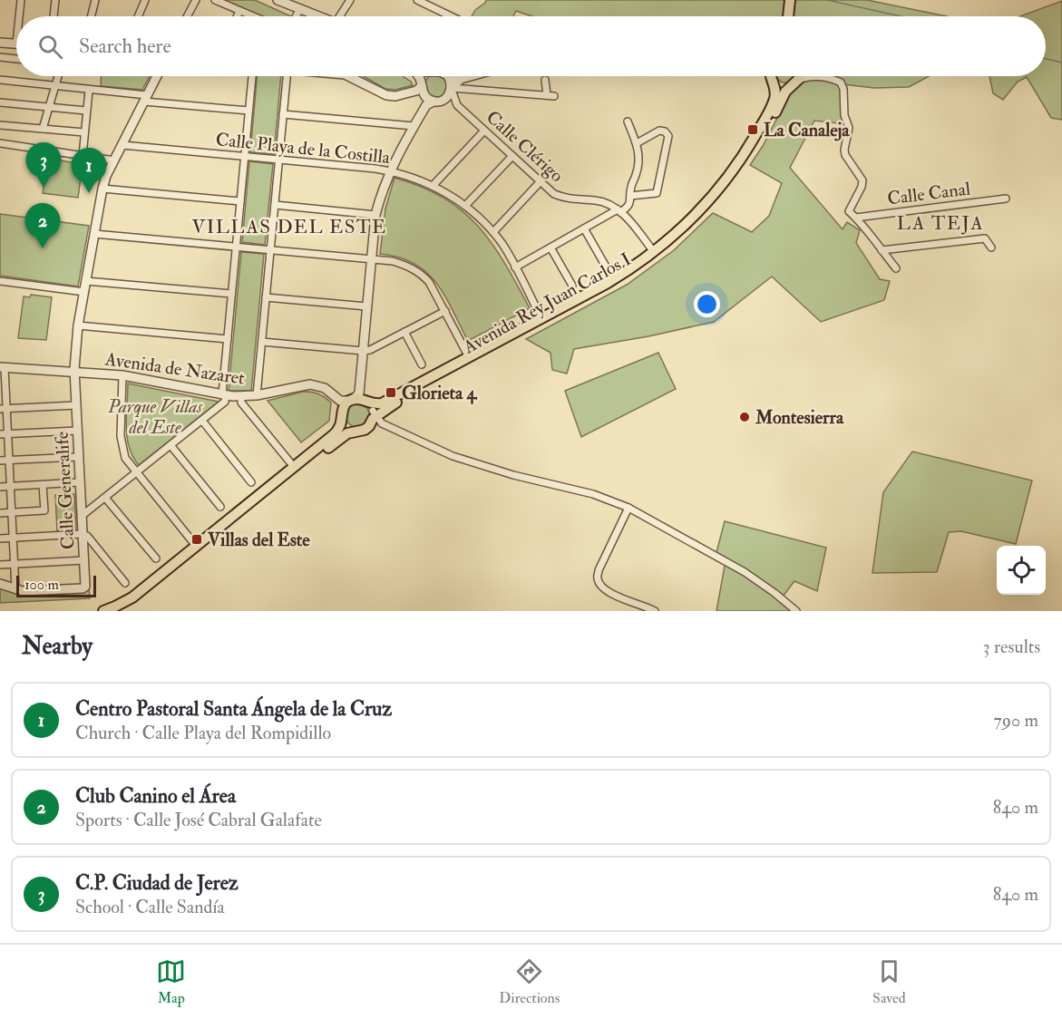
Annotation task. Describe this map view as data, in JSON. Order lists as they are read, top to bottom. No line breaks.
{"streets":{"main road":["Avenida Rey Juan Carlos I"],"street":["Calle Clérigo","Calle Playa de la Costilla","Calle Canal","Avenida de Nazaret","Calle Generalife"]},"crossings":[["Calle Clérigo","Avenida Rey Juan Carlos I"],["Calle Playa de la Costilla","Avenida Rey Juan Carlos I"],["Calle Playa de la Costilla","Calle Generalife"],["Avenida Rey Juan Carlos I","Avenida de Nazaret"],["Avenida de Nazaret","Calle Generalife"]],"districts":["LA TEJA","VILLAS DEL ESTE"],"parks":["Parque Villas del Este"],"places":{"transit":["La Canaleja","Glorieta 4","Villas del Este"],"other":["Montesierra"]},"scale_bar":"100 m","page":{"search":"Search here","pins":["3","1","2"],"scale":"100 m","heading":["Nearby","3 results"],"list":[{"mark":"1","name":"Centro Pastoral Santa Ángela de la Cruz","note":"Church · Calle Playa del Rompidillo","value":"790 m"},{"mark":"2","name":"Club Canino el Área","note":"Sports · Calle José Cabral Galafate","value":"840 m"},{"mark":"3","name":"C.P. Ciudad de Jerez","note":"School · Calle Sandía","value":"840 m"}],"nav":["Map","Directions","Saved"]}}
